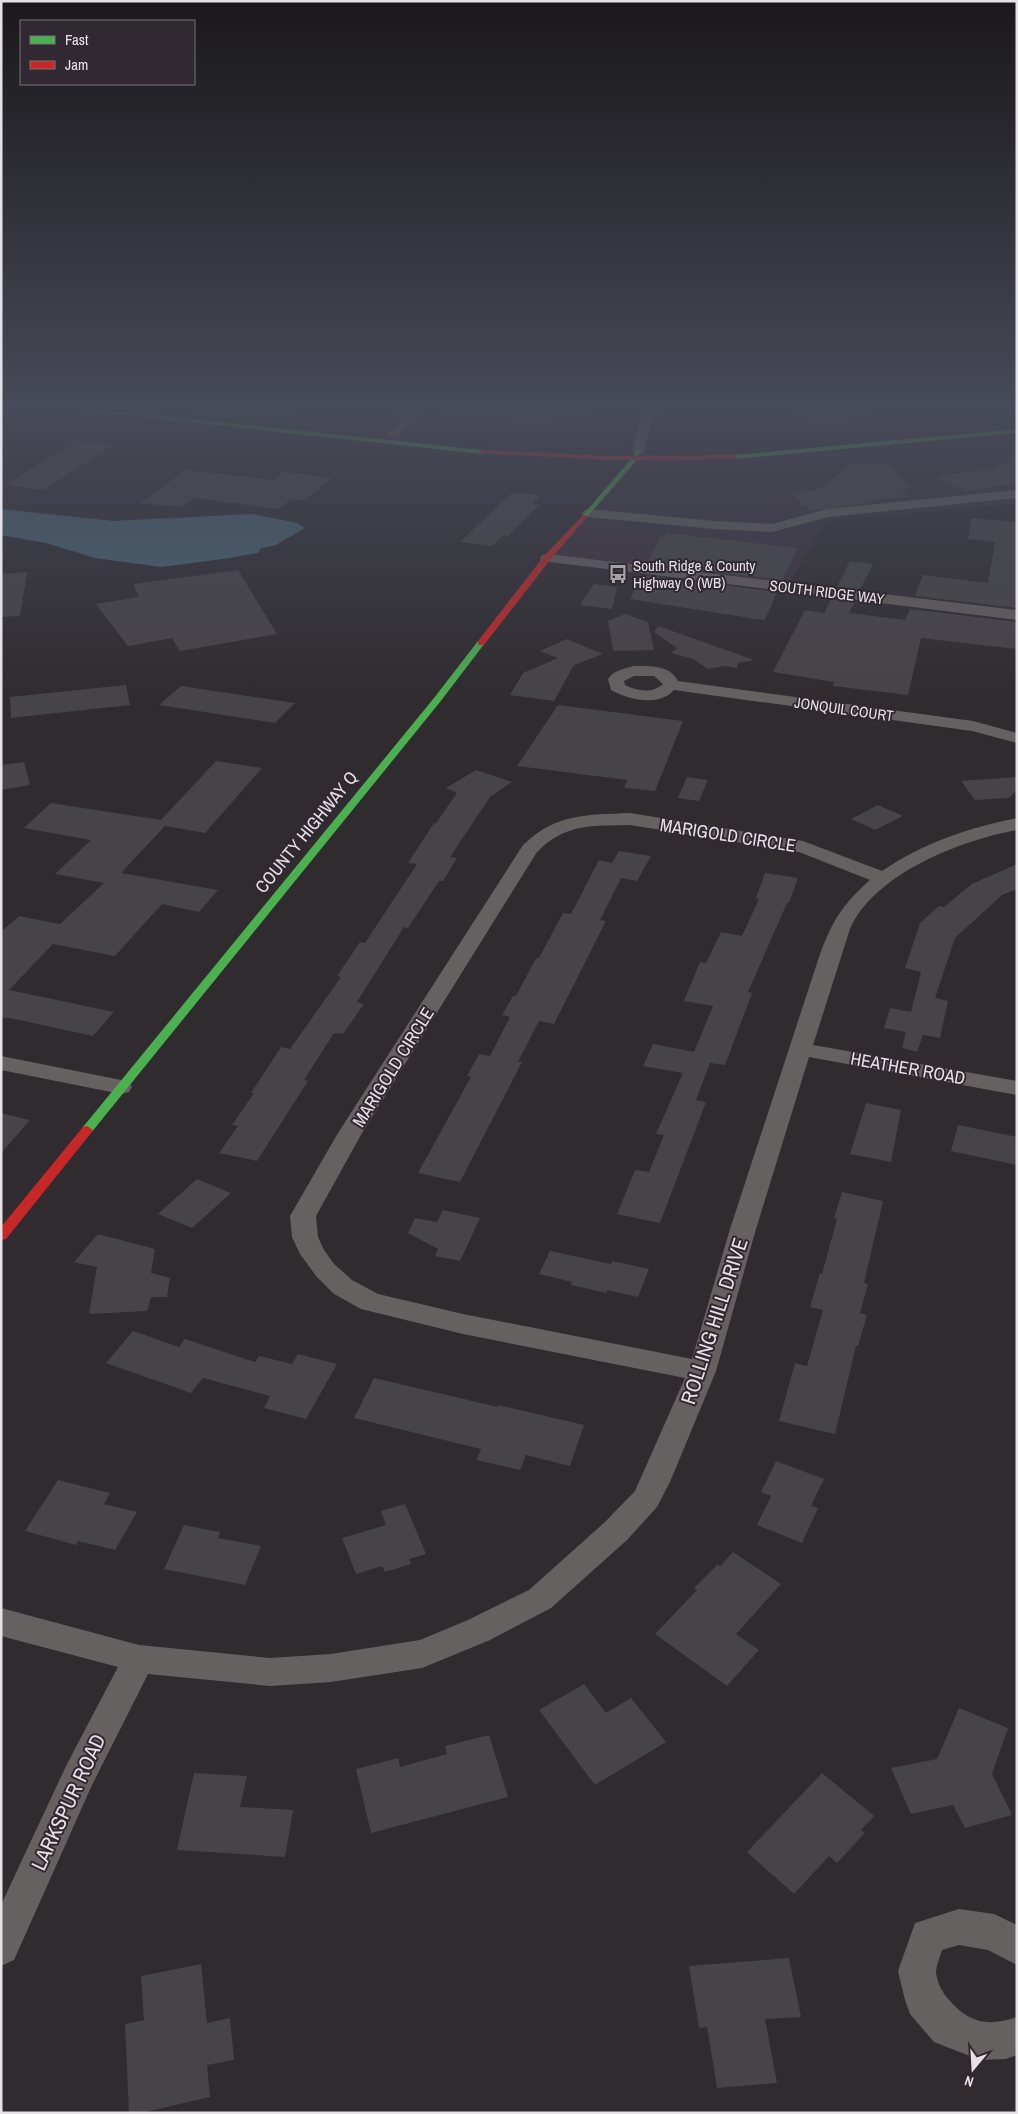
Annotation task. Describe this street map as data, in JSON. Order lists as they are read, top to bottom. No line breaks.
{"streets":{"main road":["COUNTY HIGHWAY Q"],"street":["SOUTH RIDGE WAY","JONQUIL COURT","MARIGOLD CIRCLE","HEATHER ROAD","ROLLING HILL DRIVE","LARKSPUR ROAD"]},"crossings":[["SOUTH RIDGE WAY","COUNTY HIGHWAY Q"],["MARIGOLD CIRCLE","ROLLING HILL DRIVE"],["HEATHER ROAD","ROLLING HILL DRIVE"],["ROLLING HILL DRIVE","LARKSPUR ROAD"]],"places":{"bus stop":["South Ridge & County Highway Q (WB)"]},"legend":["Fast","Jam"],"north":"bottom"}
